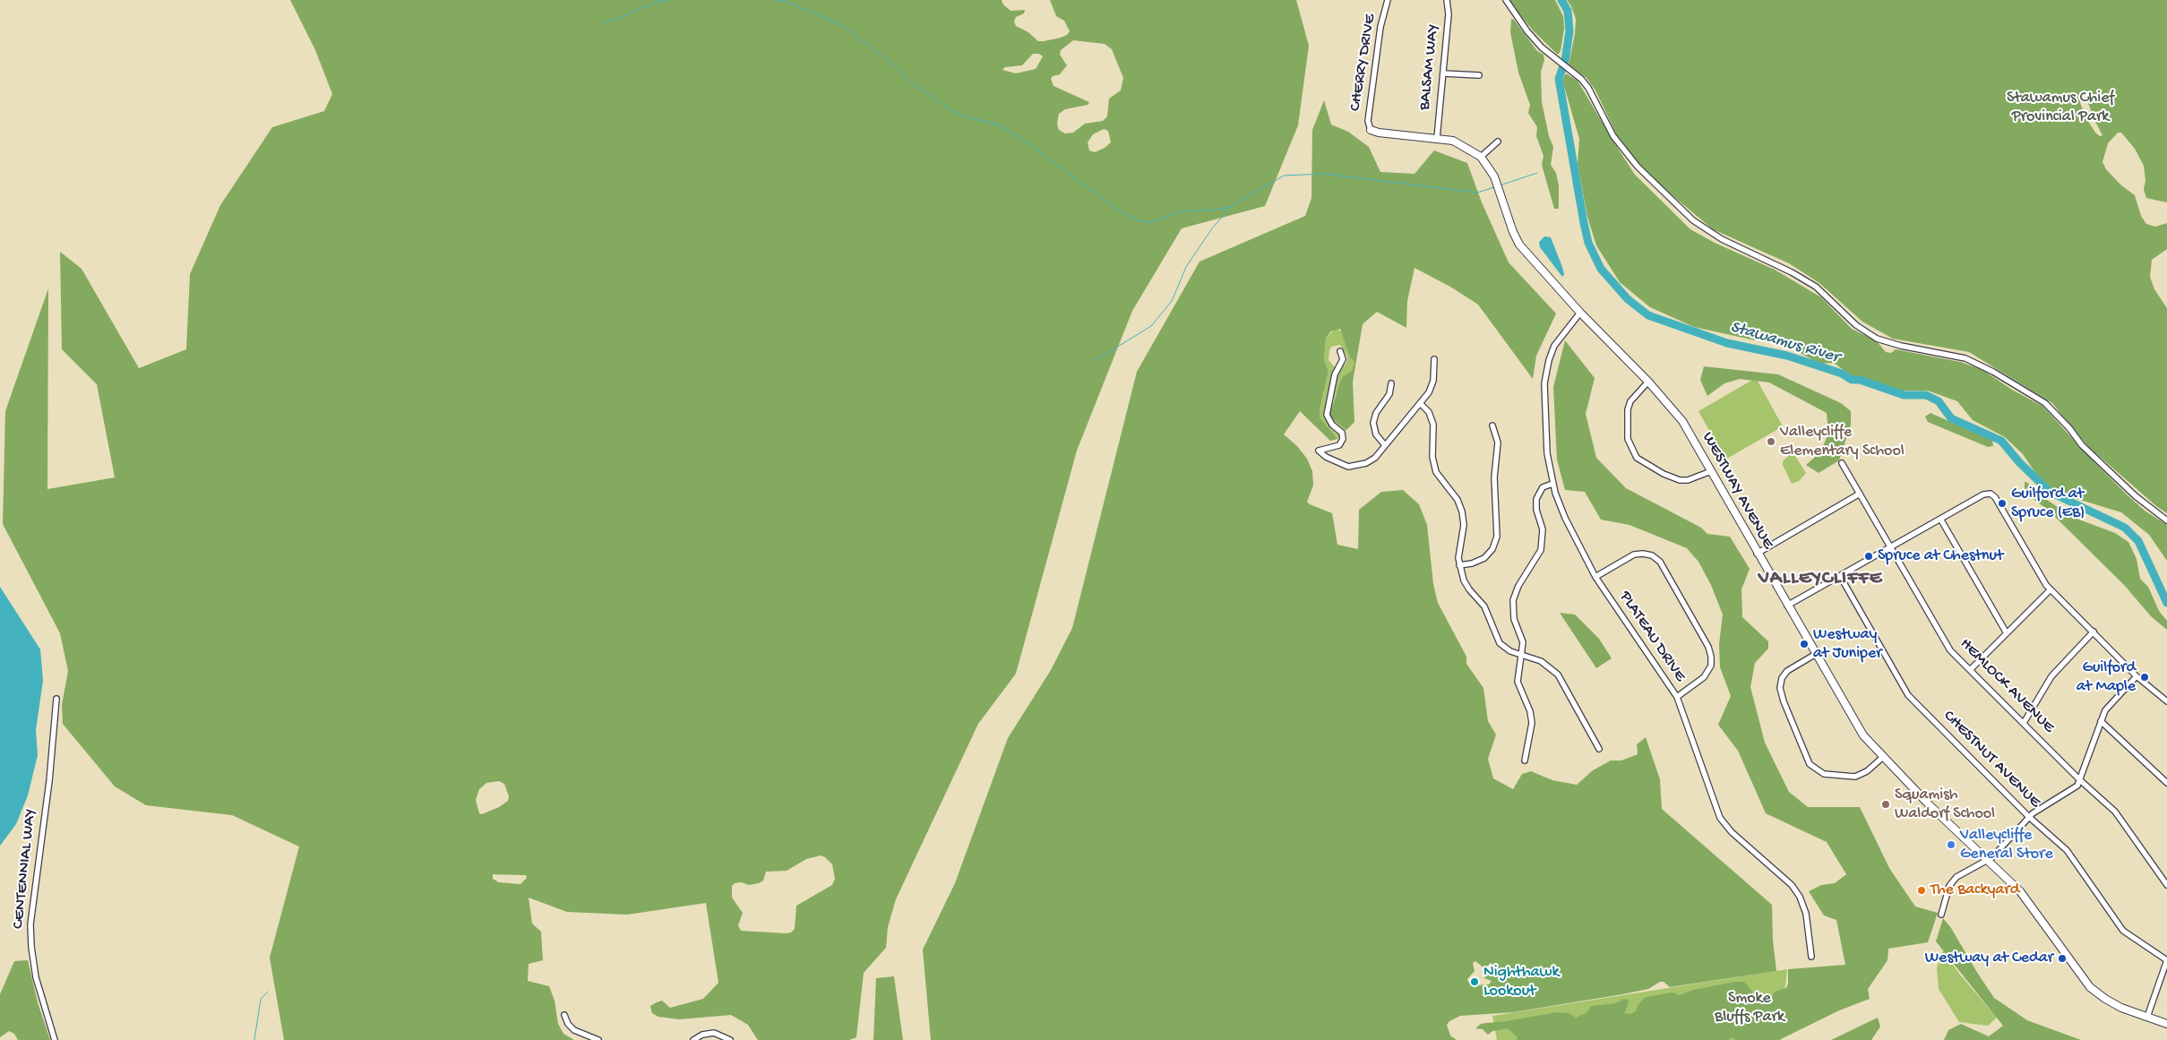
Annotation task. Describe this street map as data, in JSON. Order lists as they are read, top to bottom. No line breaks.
{"streets":{"street":["CHERRY DRIVE","BALSAM WAY","WESTWAY AVENUE","PLATEAU DRIVE","HEMLOCK AVENUE","CHESTNUT AVENUE","CENTENNIAL WAY"]},"crossings":[["CHERRY DRIVE","WESTWAY AVENUE"],["BALSAM WAY","WESTWAY AVENUE"],["WESTWAY AVENUE","PLATEAU DRIVE"]],"districts":["VALLEYCLIFFE"],"water":["Stawamus River"],"parks":["Stawamus Chief Provincial Park","Smoke Bluffs Park"],"places":["Valleycliffe Elementary School","Guilford at Spruce (EB)","Spruce at Chestnut","Westway at Juniper","Guilford at Maple","Squamish Waldorf School","Valleycliffe General Store","The Backyard","Westway at Cedar","Nighthawk Lookout"]}
